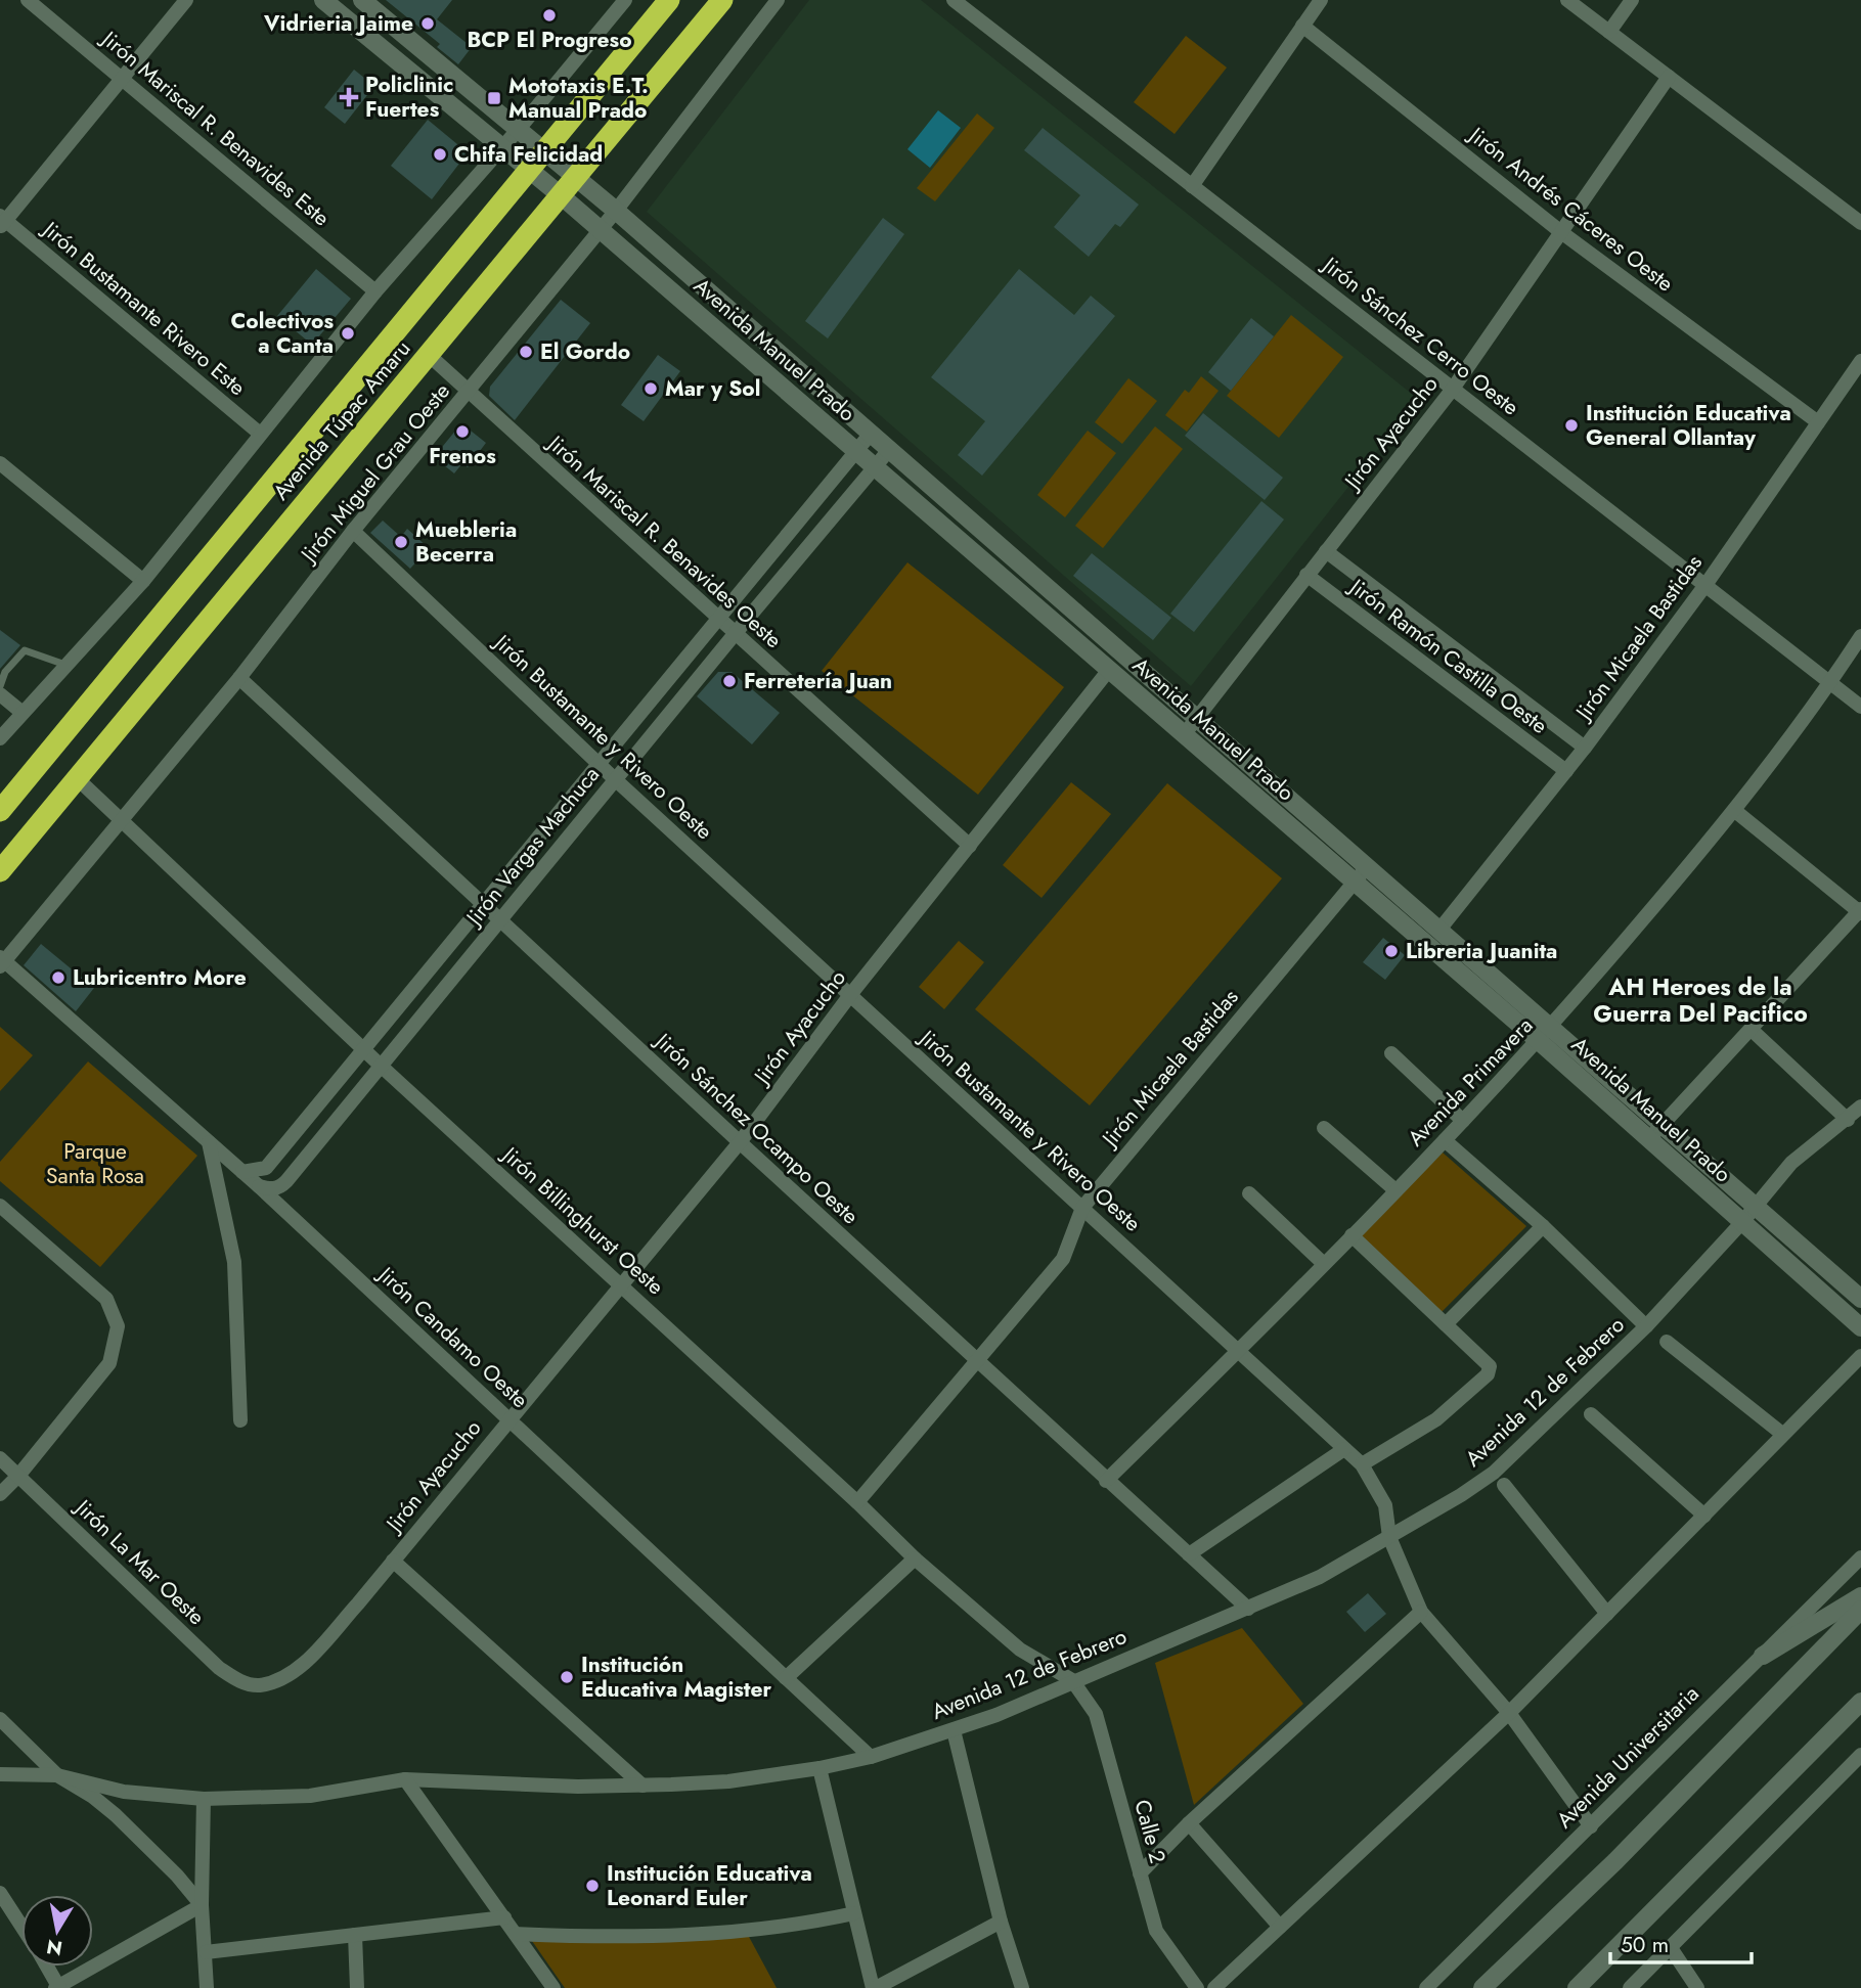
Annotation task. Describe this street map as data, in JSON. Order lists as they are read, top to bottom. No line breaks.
{"streets":{"highway":["Avenida Túpac Amaru"],"main road":["Avenida Manuel Prado"],"street":["Jirón Mariscal R. Benavides Este","Jirón Andrés Cáceres Oeste","Jirón Bustamante Rivero Este","Jirón Sánchez Cerro Oeste","Jirón Ayacucho","Jirón Miguel Grau Oeste","Jirón Mariscal R. Benavides Oeste","Jirón Micaela Bastidas","Jirón Ramón Castilla Oeste","Jirón Bustamante y Rivero Oeste","Jirón Vargas Machuca","Avenida Primavera","Jirón Sánchez Ocampo Oeste","Jirón Billinghurst Oeste","Jirón Candamo Oeste","Avenida 12 de Febrero","Jirón La Mar Oeste","Avenida Universitaria","Calle 2"]},"crossings":[["Jirón Andrés Cáceres Oeste","Jirón Ayacucho"],["Jirón Andrés Cáceres Oeste","Jirón Micaela Bastidas"],["Jirón Sánchez Cerro Oeste","Jirón Ayacucho"],["Jirón Sánchez Cerro Oeste","Jirón Micaela Bastidas"],["Jirón Sánchez Cerro Oeste","Avenida Primavera"],["Avenida Manuel Prado","Avenida Túpac Amaru"],["Avenida Manuel Prado","Jirón Ayacucho"],["Avenida Manuel Prado","Jirón Miguel Grau Oeste"],["Avenida Manuel Prado","Jirón Micaela Bastidas"],["Avenida Manuel Prado","Jirón Vargas Machuca"],["Avenida Manuel Prado","Avenida Primavera"],["Avenida Manuel Prado","Avenida 12 de Febrero"],["Avenida Túpac Amaru","Jirón Mariscal R. Benavides Oeste"],["Avenida Túpac Amaru","Jirón Billinghurst Oeste"],["Jirón Ayacucho","Jirón Mariscal R. Benavides Oeste"],["Jirón Ayacucho","Jirón Ramón Castilla Oeste"],["Jirón Ayacucho","Jirón Bustamante y Rivero Oeste"],["Jirón Ayacucho","Jirón Sánchez Ocampo Oeste"],["Jirón Ayacucho","Jirón Billinghurst Oeste"],["Jirón Ayacucho","Jirón Candamo Oeste"],["Jirón Ayacucho","Jirón La Mar Oeste"],["Jirón Miguel Grau Oeste","Jirón Mariscal R. Benavides Oeste"],["Jirón Miguel Grau Oeste","Jirón Bustamante y Rivero Oeste"],["Jirón Miguel Grau Oeste","Jirón Sánchez Ocampo Oeste"],["Jirón Miguel Grau Oeste","Jirón Billinghurst Oeste"],["Jirón Miguel Grau Oeste","Jirón Candamo Oeste"],["Jirón Mariscal R. Benavides Oeste","Jirón Vargas Machuca"],["Jirón Micaela Bastidas","Jirón Ramón Castilla Oeste"],["Jirón Micaela Bastidas","Jirón Bustamante y Rivero Oeste"],["Jirón Micaela Bastidas","Jirón Sánchez Ocampo Oeste"],["Jirón Micaela Bastidas","Jirón Billinghurst Oeste"],["Jirón Bustamante y Rivero Oeste","Jirón Vargas Machuca"],["Jirón Bustamante y Rivero Oeste","Avenida Primavera"],["Jirón Bustamante y Rivero Oeste","Avenida 12 de Febrero"],["Jirón Bustamante y Rivero Oeste","Avenida Universitaria"],["Jirón Vargas Machuca","Jirón Sánchez Ocampo Oeste"],["Jirón Vargas Machuca","Jirón Billinghurst Oeste"],["Jirón Vargas Machuca","Jirón Candamo Oeste"],["Avenida Primavera","Jirón Sánchez Ocampo Oeste"],["Jirón Sánchez Ocampo Oeste","Avenida 12 de Febrero"],["Jirón Billinghurst Oeste","Avenida 12 de Febrero"],["Jirón Billinghurst Oeste","Calle 2"],["Jirón Candamo Oeste","Avenida 12 de Febrero"],["Avenida 12 de Febrero","Calle 2"]],"districts":["AH Heroes de la Guerra Del Pacifico"],"parks":["Parque Santa Rosa"],"places":{"other":["BCP El Progreso","Vidrieria Jaime","Chifa Felicidad","Colectivos a Canta","El Gordo","Mar y Sol","Institución Educativa General Ollantay","Frenos","Muebleria Becerra","Ferretería Juan","Libreria Juanita","Lubricentro More","Institución Educativa Magister","Institución Educativa Leonard Euler"],"health":["Policlinic Fuertes"],"transit":["Mototaxis E.T. Manual Prado"]},"scale_bar":"50 m","north":"bottom"}
